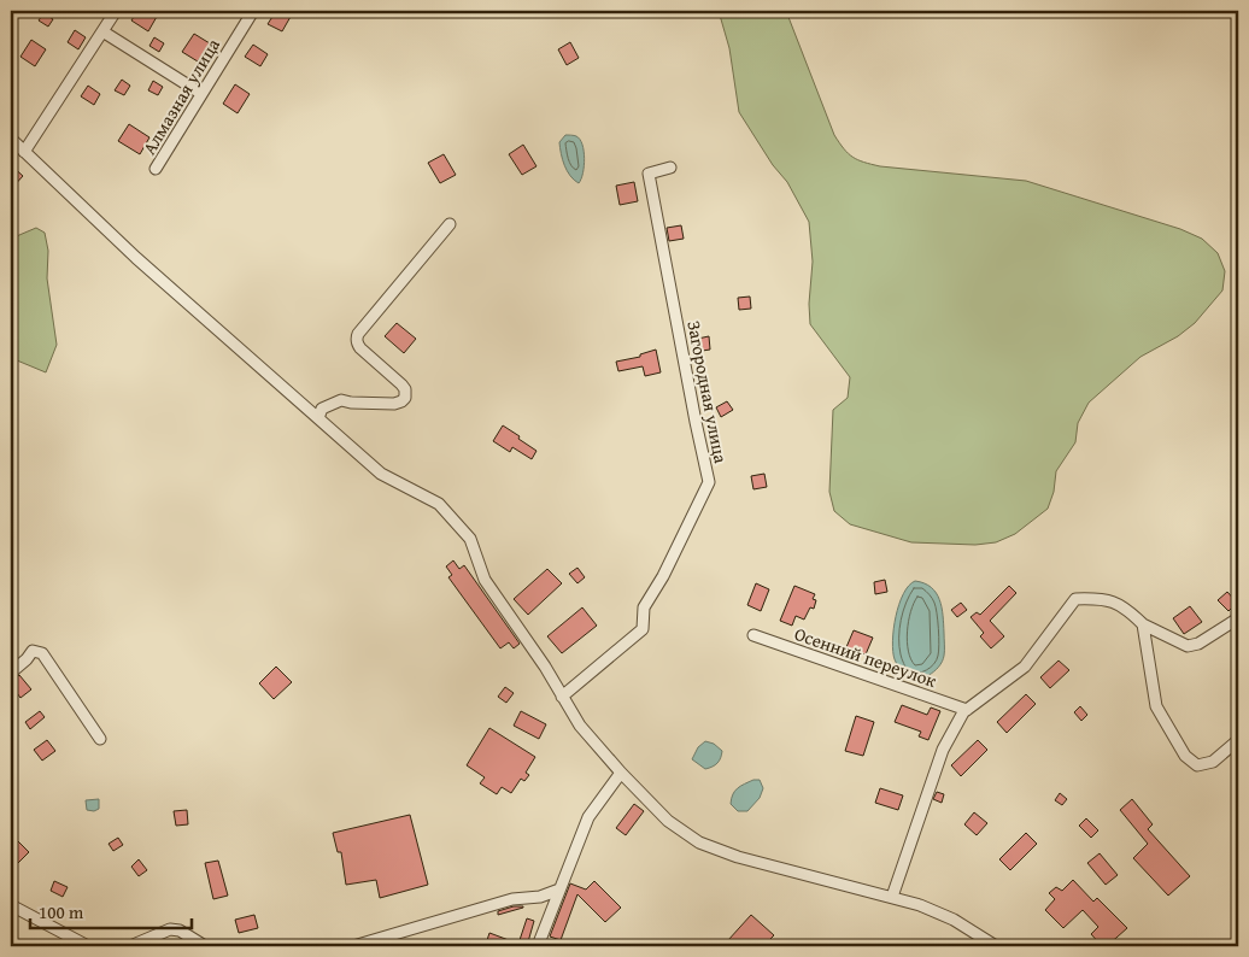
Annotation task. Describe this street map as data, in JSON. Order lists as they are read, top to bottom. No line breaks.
{"streets":{"street":["Алмазная улица","Загородная улица","Осенний переулок"]},"scale_bar":"100 m"}
